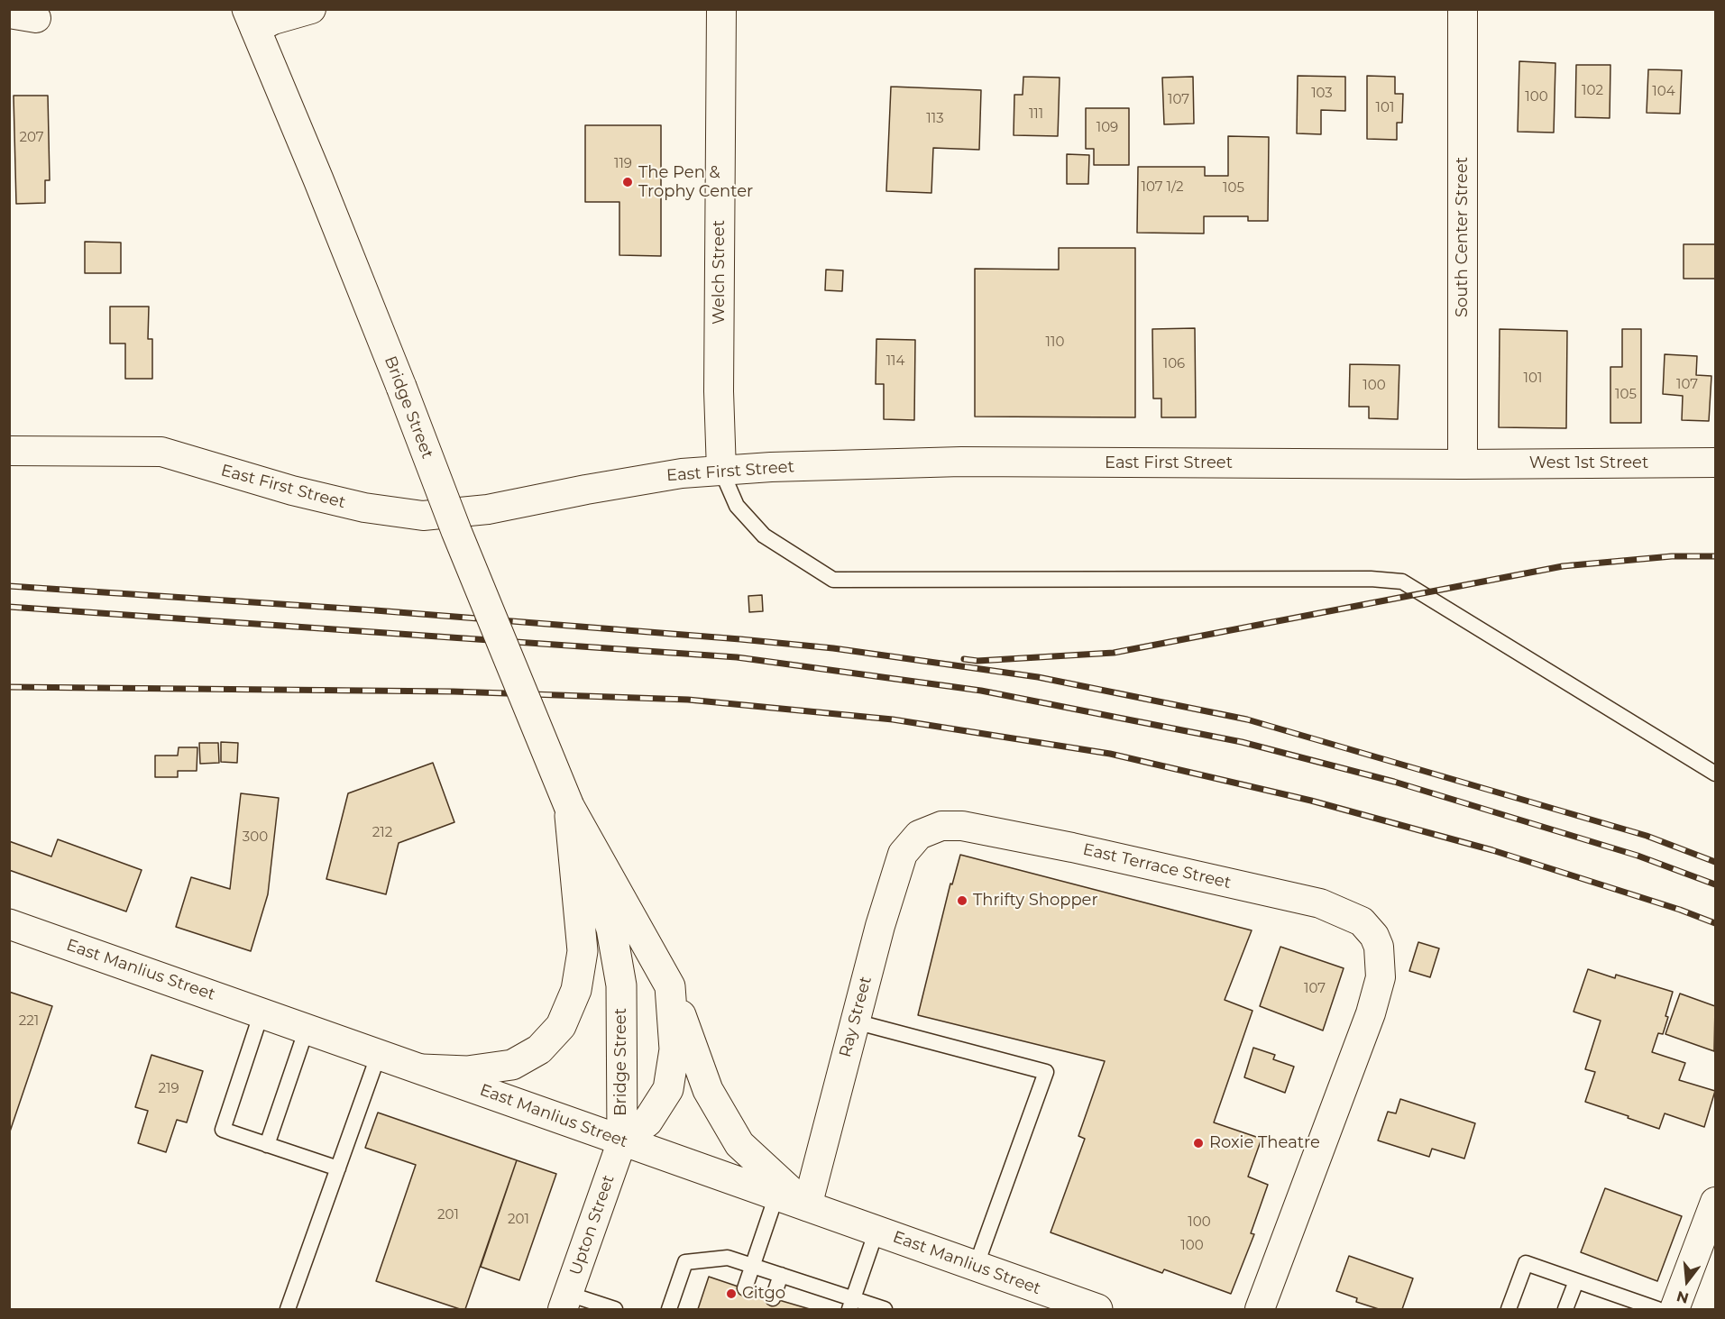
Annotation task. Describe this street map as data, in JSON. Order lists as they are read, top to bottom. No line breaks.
{"streets":{"main road":["Bridge Street","East Manlius Street"],"street":["South Center Street","Welch Street","East First Street","West 1st Street","East Terrace Street","Ray Street","Upton Street"]},"crossings":[["South Center Street","East First Street"],["South Center Street","West 1st Street"],["Welch Street","East First Street"],["Bridge Street","East Manlius Street"],["Bridge Street","Upton Street"],["East First Street","West 1st Street"],["East Terrace Street","Ray Street"],["East Manlius Street","Ray Street"],["East Manlius Street","Upton Street"]],"places":["The Pen & Trophy Center","Thrifty Shopper","Roxie Theatre","Citgo"],"house_numbers":["102","104","103","100","107","101","111","113","109","207","119","107 1/2","105","110","114","106","101","107","100","105","212","300","107","221","219","201","201","100","100"],"north":"bottom"}
